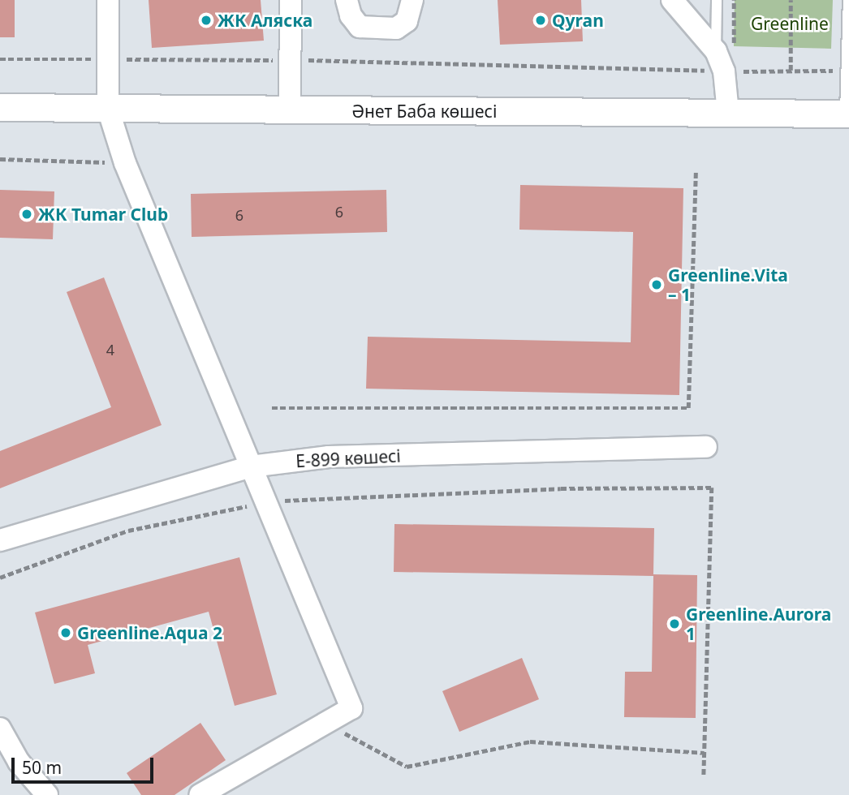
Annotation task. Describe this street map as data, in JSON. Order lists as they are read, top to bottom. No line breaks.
{"streets":{"street":["Әнет Баба көшесі","Е-899 көшесі"]},"parks":["Greenline"],"places":["ЖК Аляска","Qyran","ЖК Tumar Club","Greenline.Vita – 1","Greenline.Aurora 1","Greenline.Aqua 2"],"house_numbers":["6","6","4"],"scale_bar":"50 m"}
